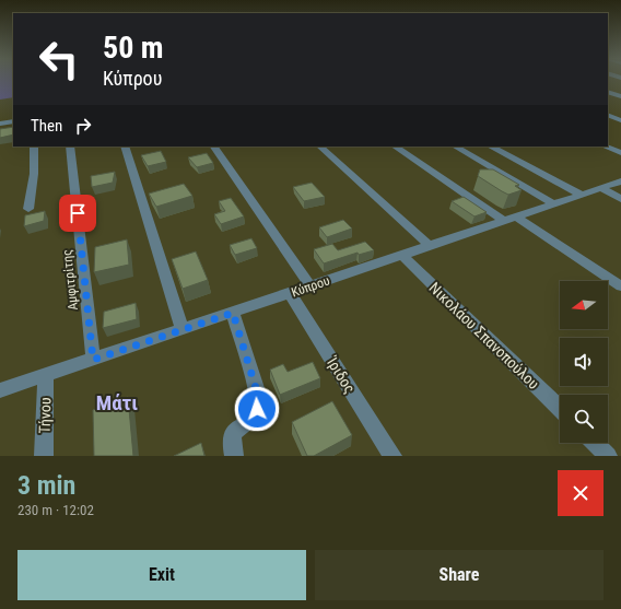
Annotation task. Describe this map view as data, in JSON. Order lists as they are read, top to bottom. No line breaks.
{"streets":{"street":["Αμφιτρίτης","Κύπρου","Νικολάου Σπανοπούλου","Ίριδος","Τήνου"]},"crossings":[["Αμφιτρίτης","Κύπρου"],["Κύπρου","Νικολάου Σπανοπούλου"],["Κύπρου","Ίριδος"],["Κύπρου","Τήνου"]],"districts":["Μάτι"],"north":"left","page":{"turn":["50 m","Κύπρου"],"then":"Then","heading":["3 min","230 m · 12:02"],"buttons":["Exit","Share"]}}
